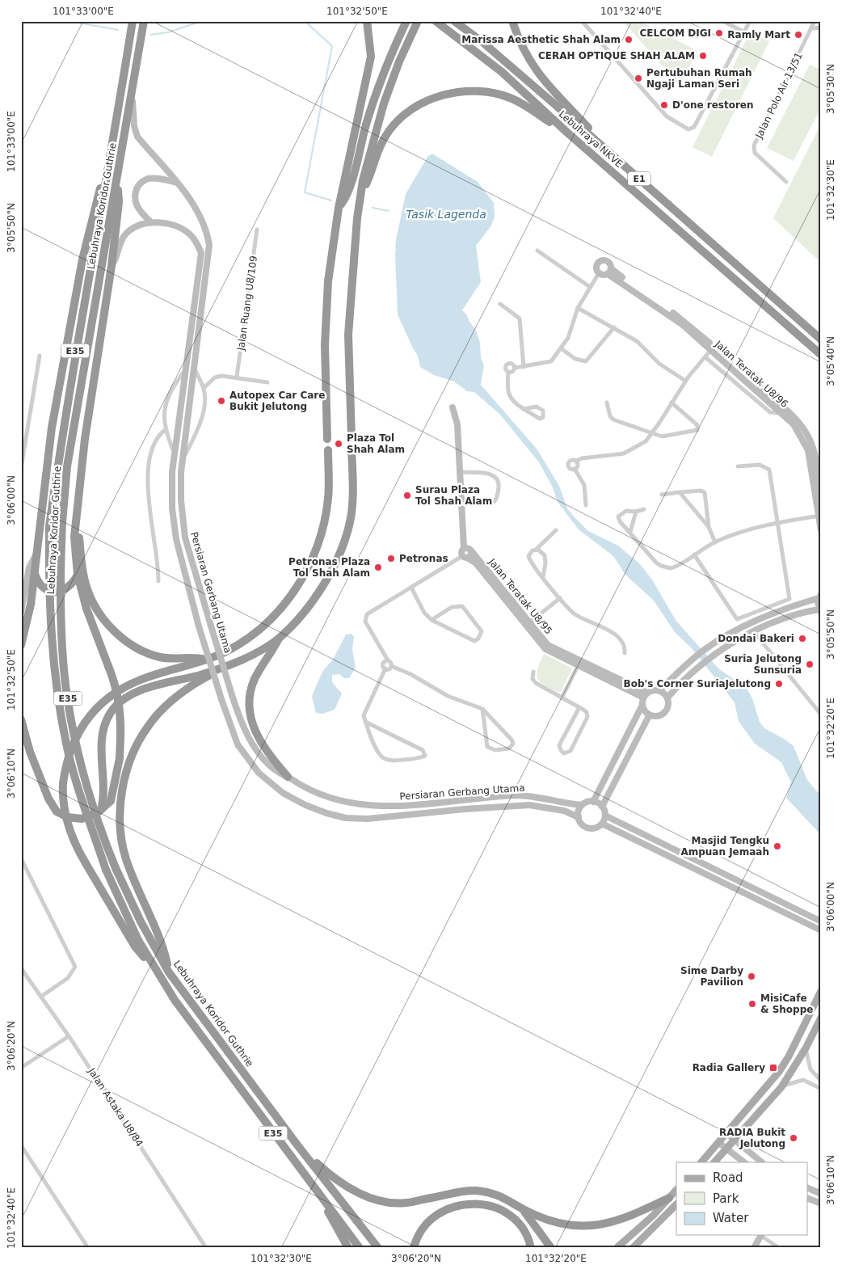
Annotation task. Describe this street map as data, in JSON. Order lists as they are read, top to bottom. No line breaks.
{"streets":{"highway":["Lebuhraya NKVE","E1","Lebuhraya Koridor Guthrie","E35"],"main road":["Jalan Teratak U8/96","Persiaran Gerbang Utama","Jalan Teratak U8/95"],"street":["Jalan Polo Air 13/51","Jalan Ruang U8/109","Jalan Astaka U8/84"]},"crossings":[["Lebuhraya Koridor Guthrie","Persiaran Gerbang Utama"]],"water":["Tasik Lagenda"],"places":{"other":["CELCOM DIGI","Ramly Mart","Marissa Aesthetic Shah Alam","CERAH OPTIQUE SHAH ALAM","Pertubuhan Rumah Ngaji Laman Seri","D'one restoren","Autopex Car Care Bukit Jelutong","Plaza Tol Shah Alam","Surau Plaza Tol Shah Alam","Petronas","Petronas Plaza Tol Shah Alam","Dondai Bakeri","Suria Jelutong Sunsuria","Bob's Corner SuriaJelutong","Masjid Tengku Ampuan Jemaah","Sime Darby Pavilion","MisiCafe & Shoppe","RADIA Bukit Jelutong"],"transit":["Radia Gallery"]},"legend":["Road","Park","Water"],"coordinates":["101°33'00\"E","101°32'50\"E","101°32'40\"E","3°05'30\"N","101°32'30\"E","3°05'50\"N","3°05'40\"N","3°06'00\"N","101°32'20\"E","3°06'10\"N","3°06'20\"N"]}
